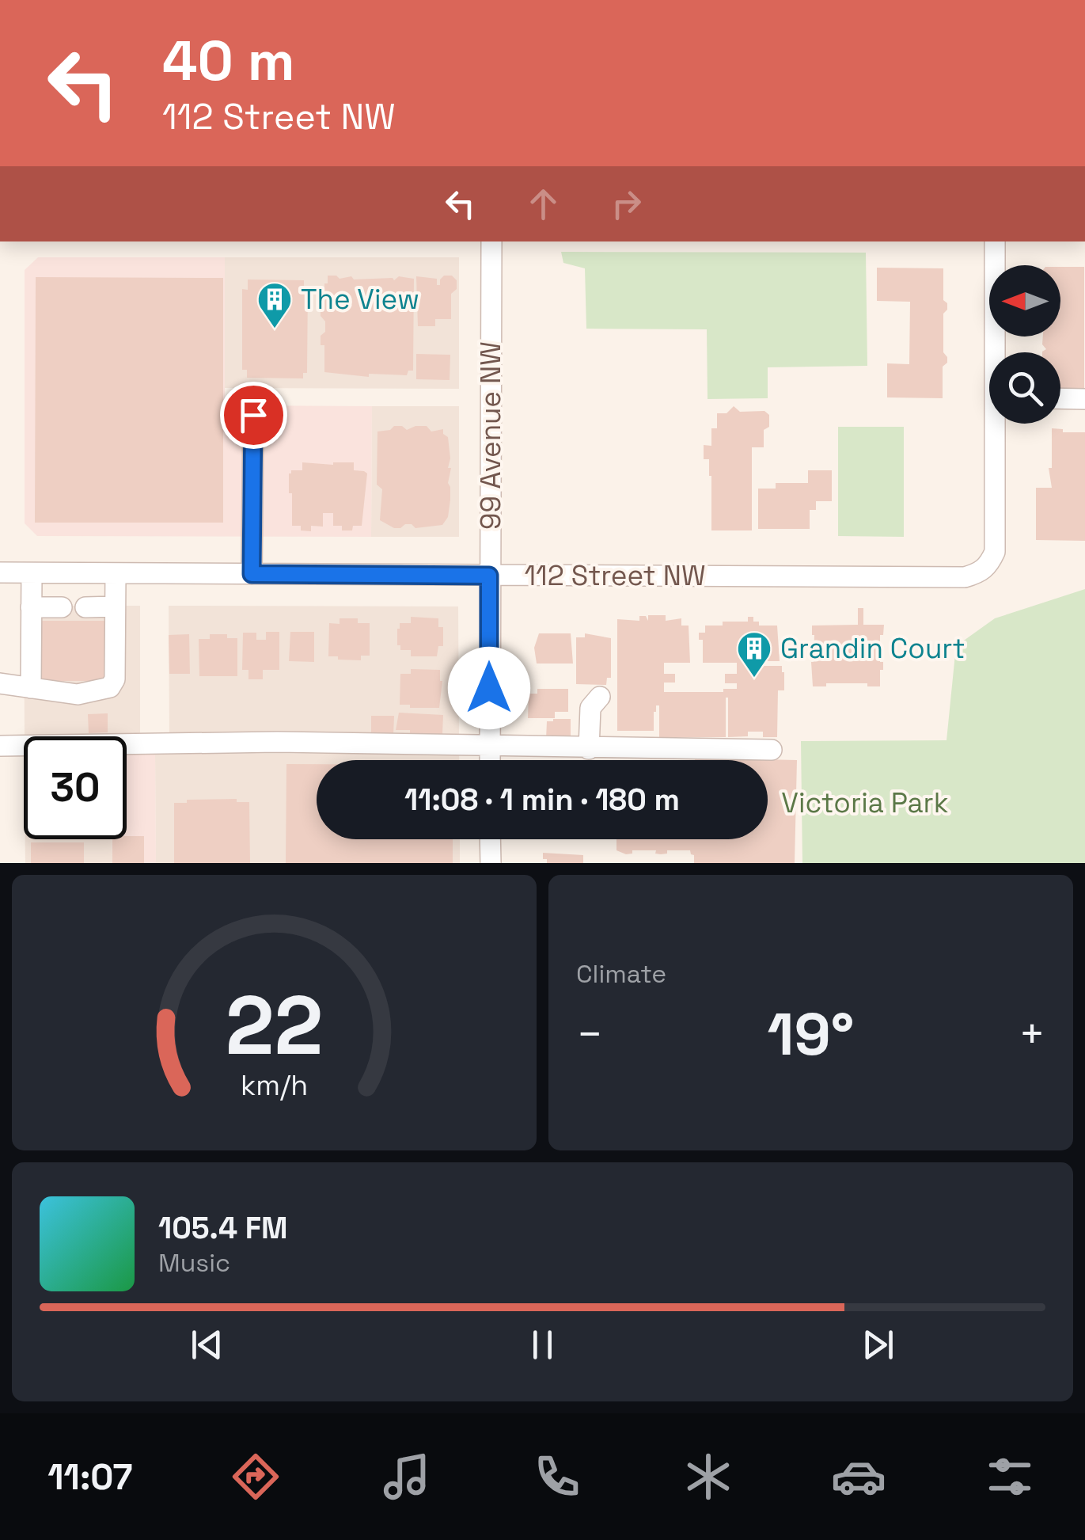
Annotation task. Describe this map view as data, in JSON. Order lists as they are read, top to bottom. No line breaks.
{"streets":{"street":["99 Avenue NW","112 Street NW"]},"crossings":[["99 Avenue NW","112 Street NW"]],"parks":["Victoria Park"],"places":{"building":["The View","Grandin Court"]},"north":"left","page":{"turn":["40 m","112 Street NW"],"limit":"30","trip":"11:08 · 1 min · 180 m","tile":"Climate","heat":["−","19°","+"],"song":["105.4 FM","Music"],"tabs":"11:07","gauge":["22","km/h"]}}
